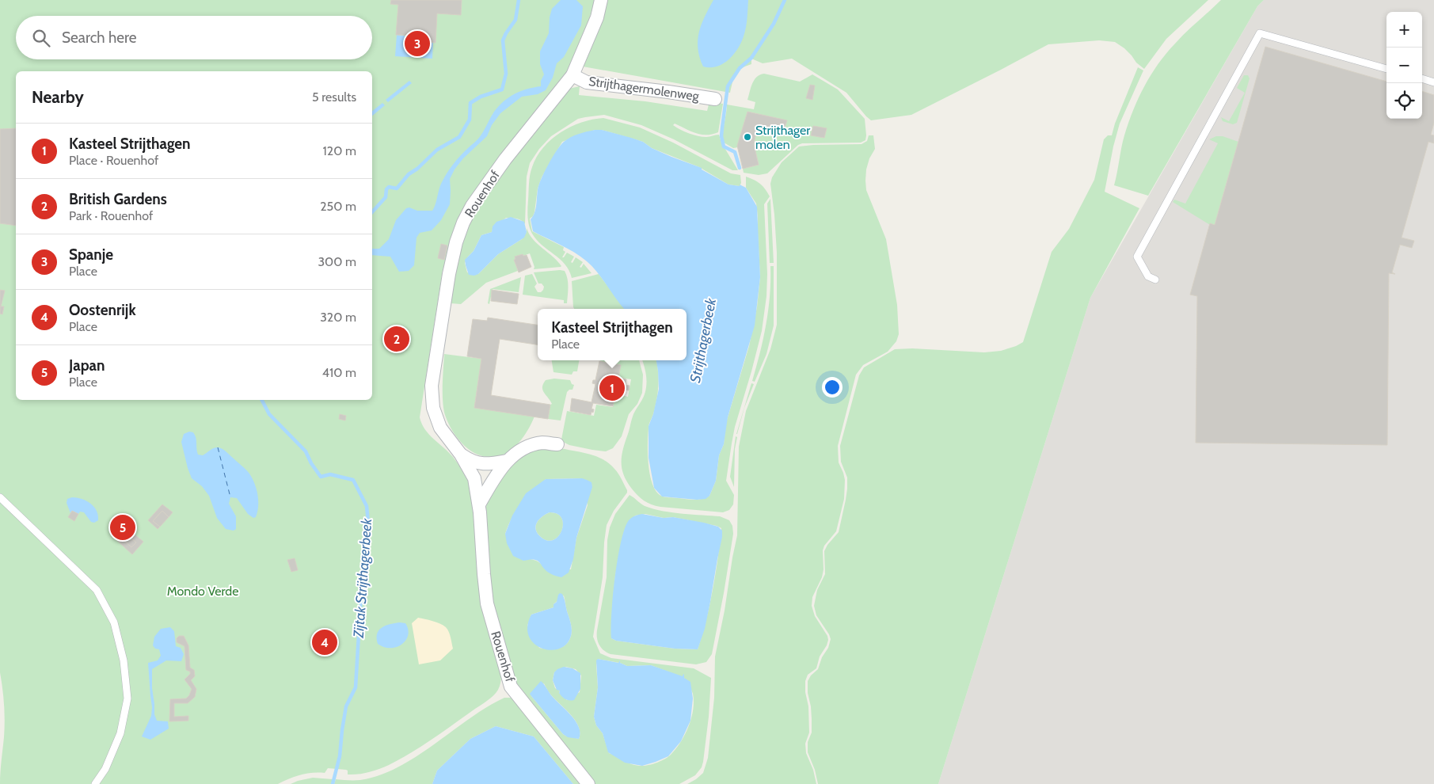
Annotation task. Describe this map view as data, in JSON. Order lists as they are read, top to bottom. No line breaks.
{"streets":{"street":["Strijthagermolenweg","Rouenhof"]},"crossings":[["Strijthagermolenweg","Rouenhof"]],"water":["Strijthagerbeek","Zijtak Strijthagerbeek"],"parks":["Mondo Verde"],"places":["Strijthager molen"],"page":{"map_buttons":["+","−"],"search":"Search here","pins":["3","2","1","5","4"],"heading":["Nearby","5 results"],"list":[{"mark":"1","name":"Kasteel Strijthagen","note":"Place · Rouenhof","value":"120 m"},{"mark":"2","name":"British Gardens","note":"Park · Rouenhof","value":"250 m"},{"mark":"3","name":"Spanje","note":"Place","value":"300 m"},{"mark":"4","name":"Oostenrijk","note":"Place","value":"320 m"},{"mark":"5","name":"Japan","note":"Place","value":"410 m"}],"popup":["Kasteel Strijthagen","Place"]}}
